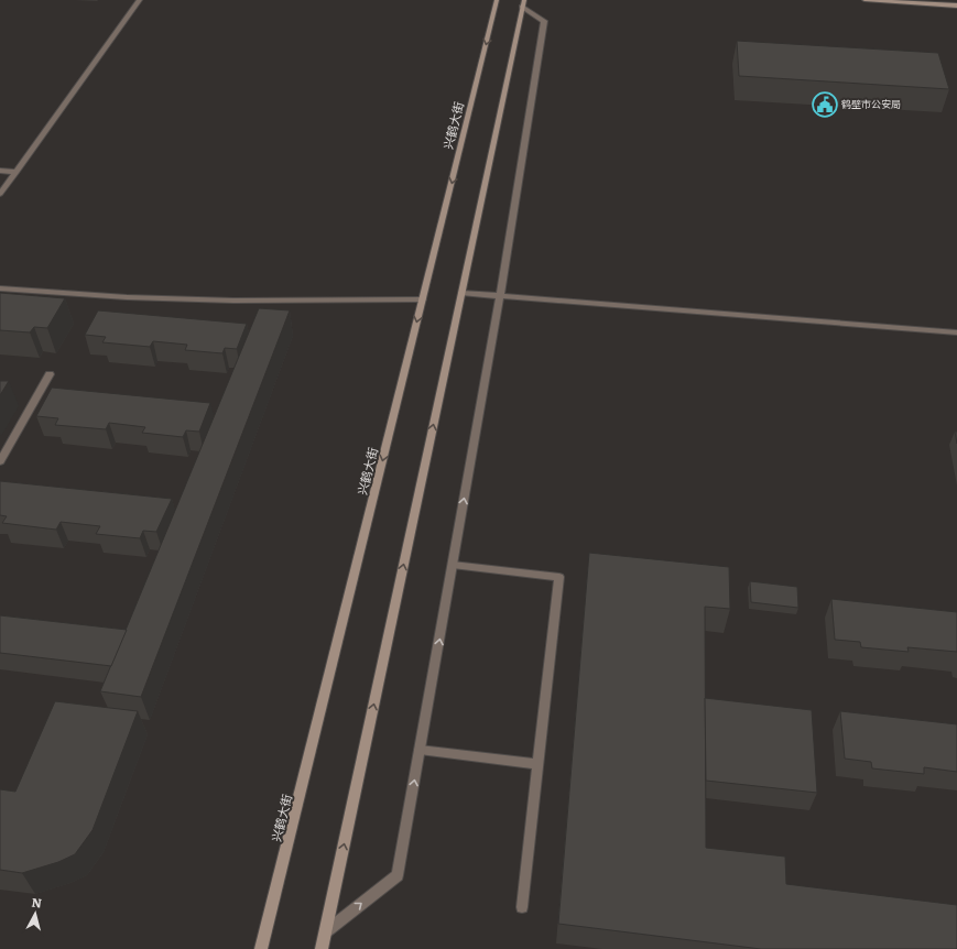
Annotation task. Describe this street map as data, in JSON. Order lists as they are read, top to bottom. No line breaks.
{"streets":{"main road":["兴鹤大街"]},"places":{"public building":["鹤壁市公安局"]},"north":"top"}
